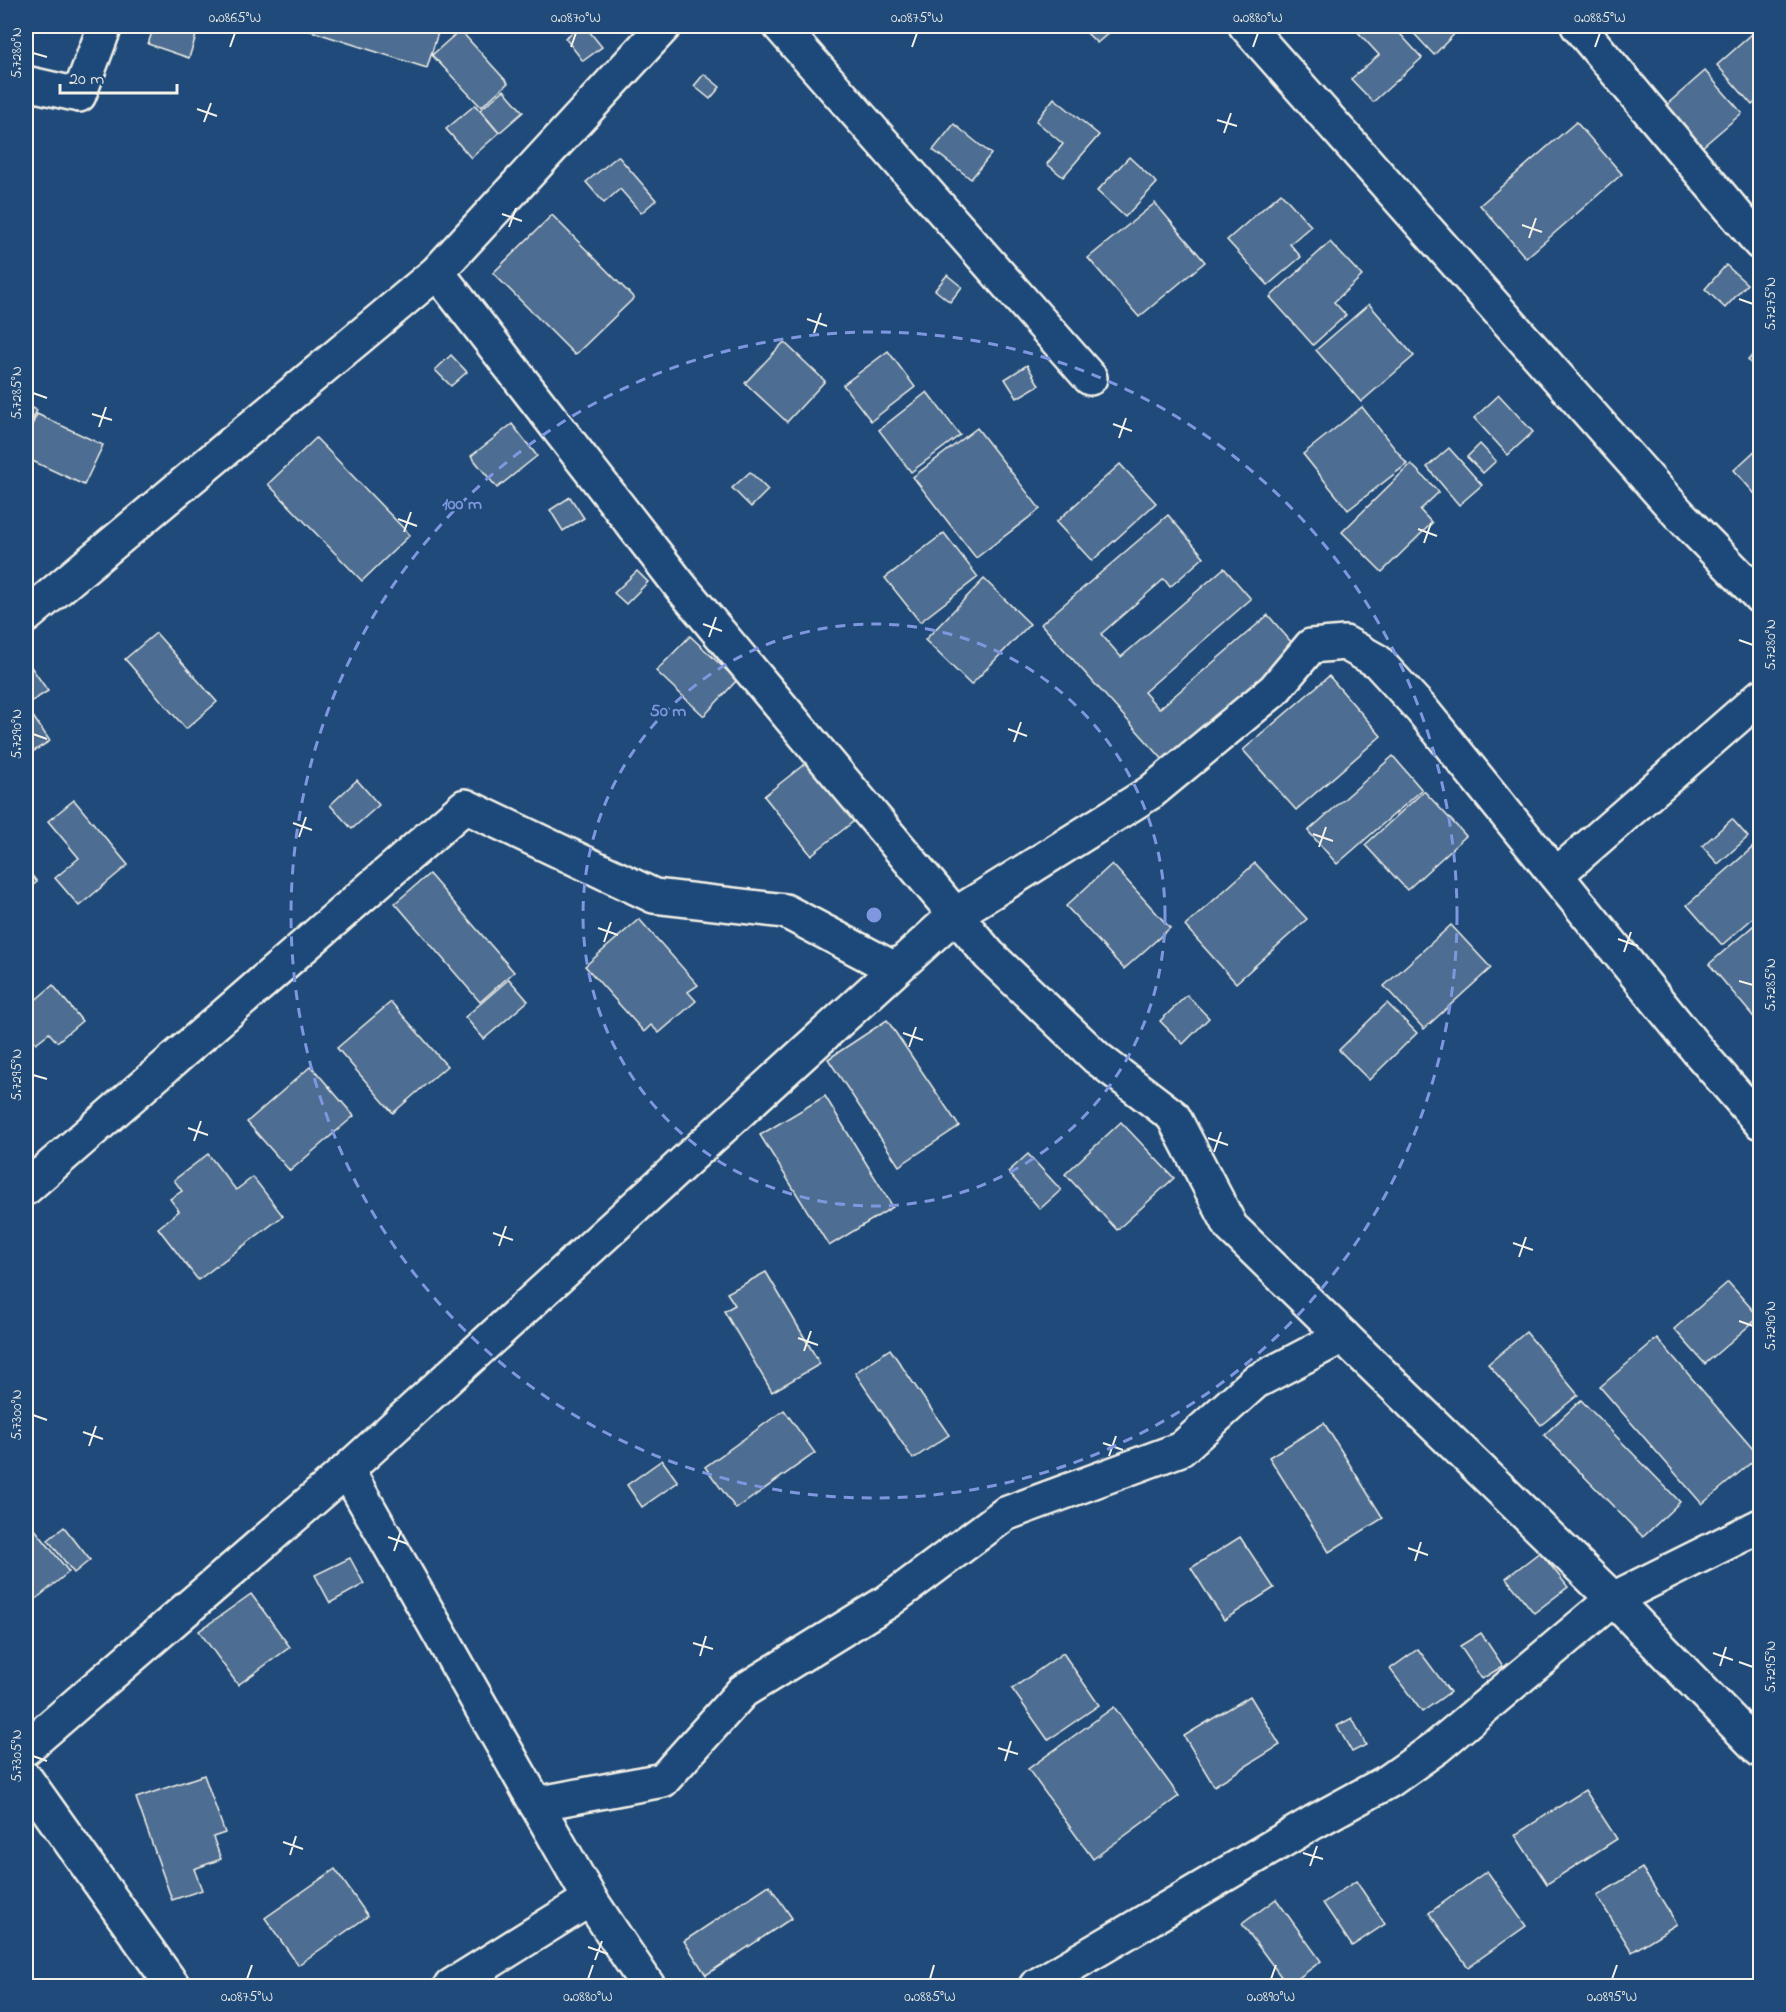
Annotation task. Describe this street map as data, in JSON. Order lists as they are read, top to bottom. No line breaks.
{"scale_bar":"20 m","coordinates":["0.0865°W","0.0870°W","0.0875°W","0.0880°W","0.0885°W","5.7280°N","5.7275°N","5.7285°N","5.7290°N","5.7295°N","5.7300°N","5.7305°N","0.0890°W","0.0895°W"],"rings":["100 m","50 m"]}
